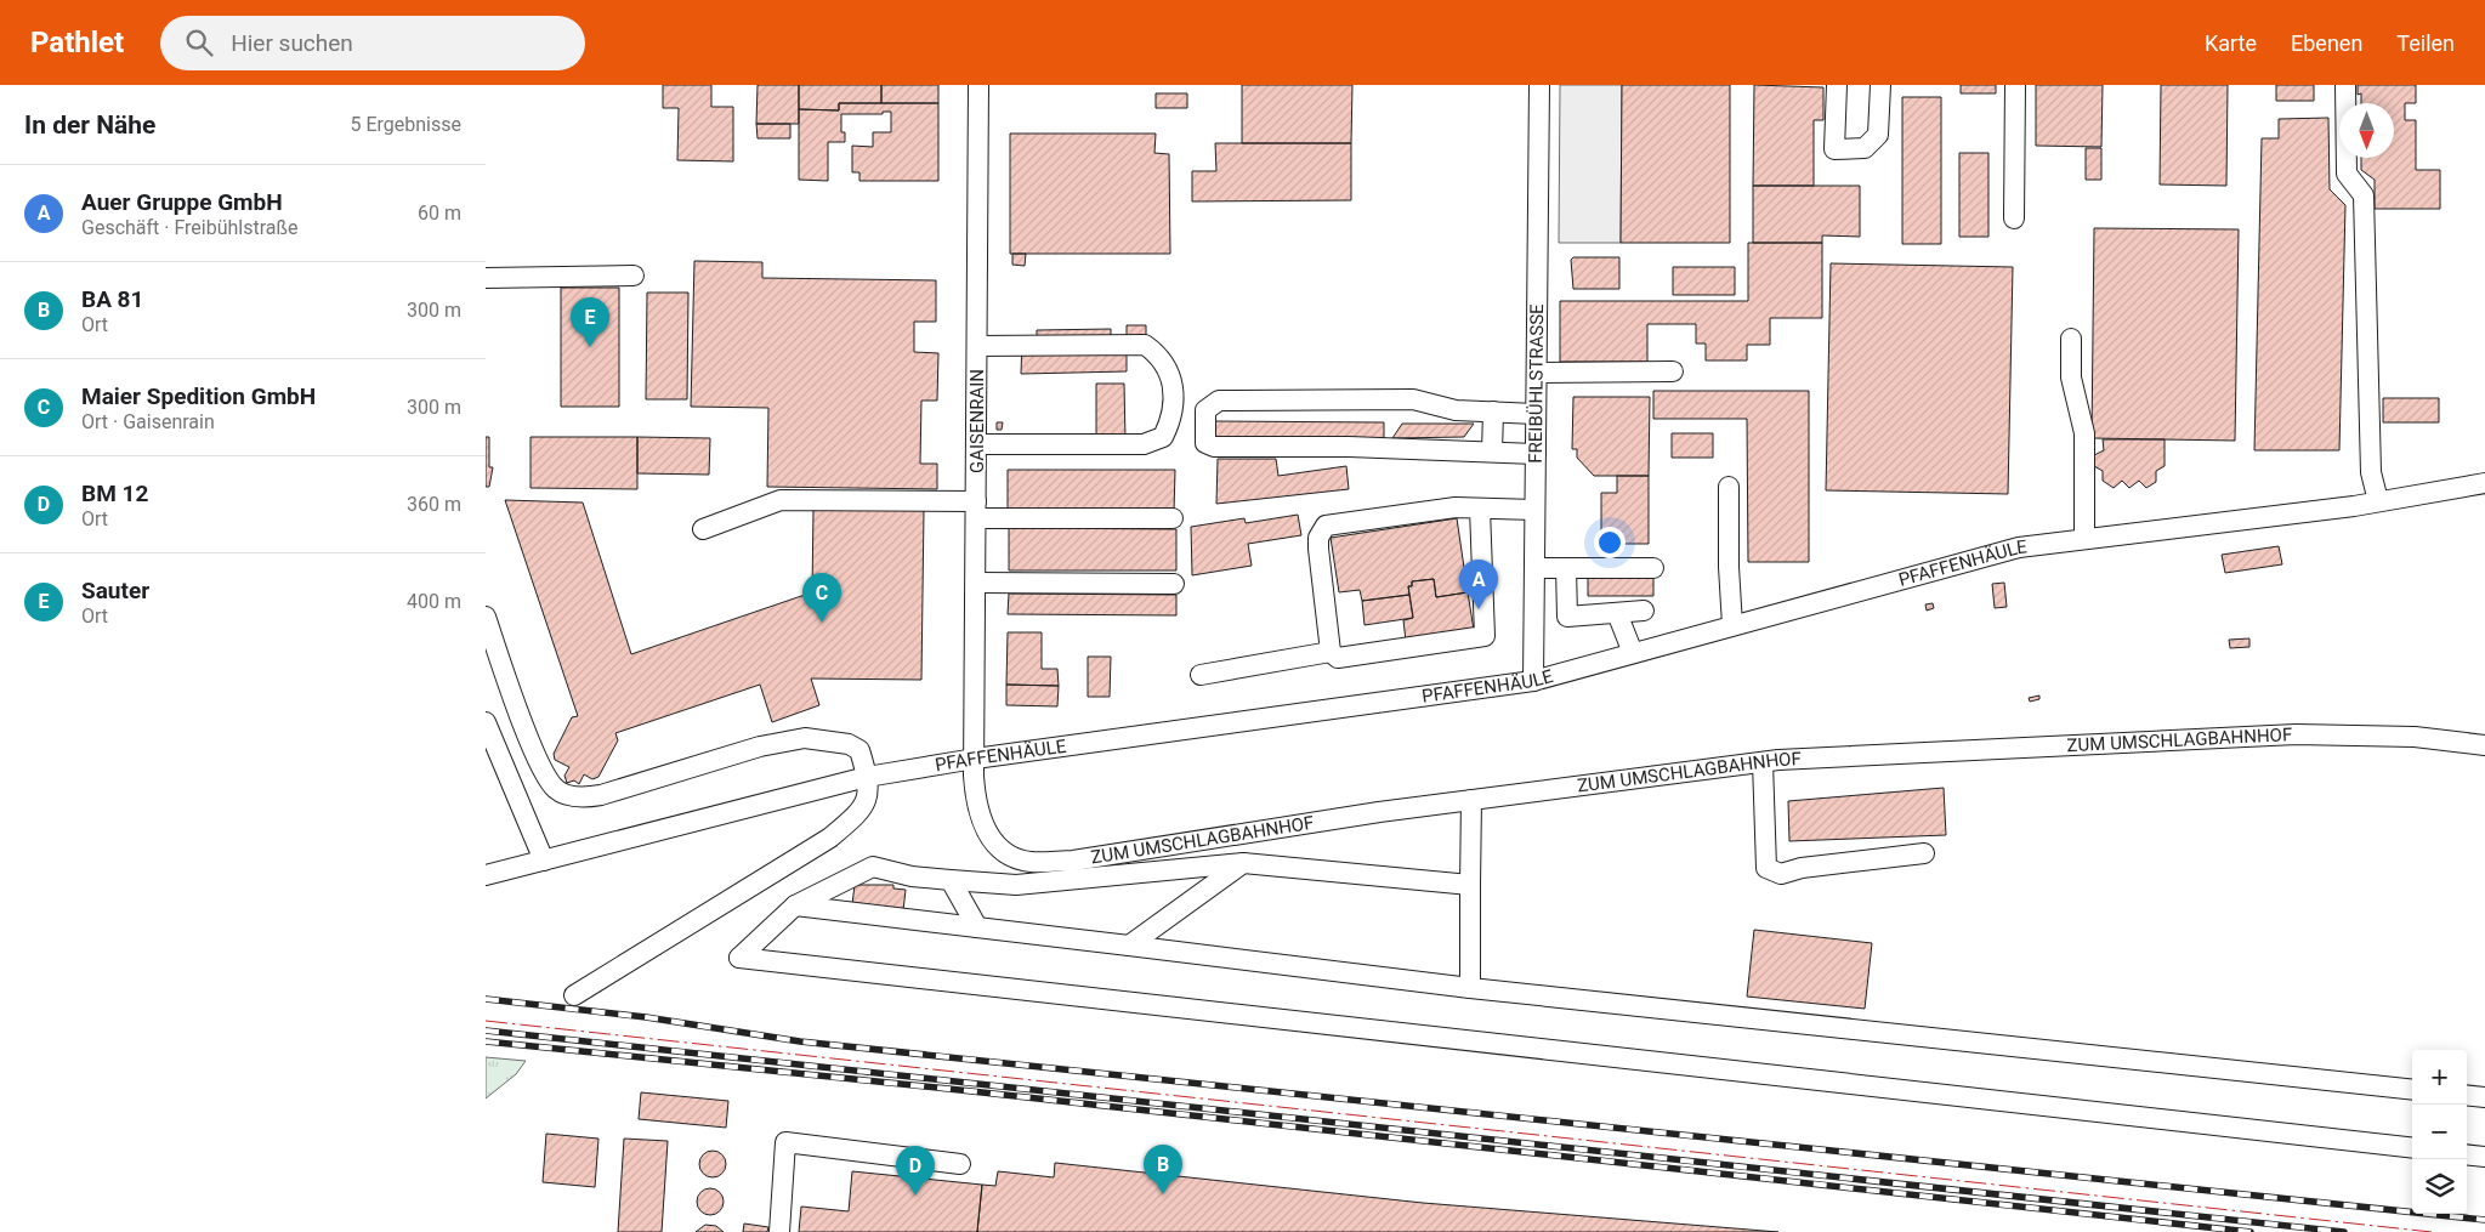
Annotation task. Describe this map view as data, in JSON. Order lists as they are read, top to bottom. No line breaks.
{"streets":{"street":["FREIBÜHLSTRASSE","GAISENRAIN","PFAFFENHÄULE","ZUM UMSCHLAGBAHNHOF"]},"crossings":[["FREIBÜHLSTRASSE","PFAFFENHÄULE"],["GAISENRAIN","PFAFFENHÄULE"],["GAISENRAIN","ZUM UMSCHLAGBAHNHOF"],["PFAFFENHÄULE","ZUM UMSCHLAGBAHNHOF"]],"north":"bottom","page":{"header":"Pathlet","search":"Hier suchen","nav":["Karte","Ebenen","Teilen"],"heading":["In der Nähe","5 Ergebnisse"],"list":[{"mark":"A","name":"Auer Gruppe GmbH","note":"Geschäft · Freibühlstraße","value":"60 m"},{"mark":"B","name":"BA 81","note":"Ort","value":"300 m"},{"mark":"C","name":"Maier Spedition GmbH","note":"Ort · Gaisenrain","value":"300 m"},{"mark":"D","name":"BM 12","note":"Ort","value":"360 m"},{"mark":"E","name":"Sauter","note":"Ort","value":"400 m"}],"pins":["E","A","C","B","D"],"map_buttons":["+","−"]}}
